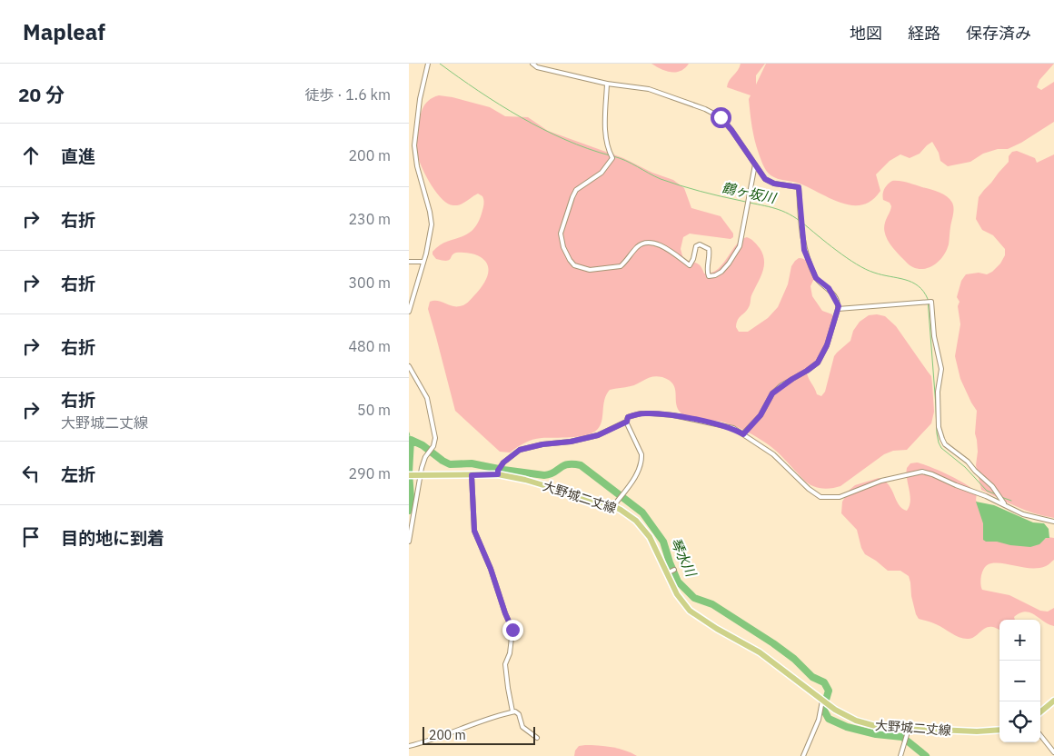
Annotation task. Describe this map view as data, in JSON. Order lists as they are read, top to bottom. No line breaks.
{"streets":{"main road":["大野城二丈線"]},"water":["鶴ヶ坂川","琴水川"],"scale_bar":"200 m","page":{"header":"Mapleaf","nav":["地図","経路","保存済み"],"heading":["20 分","徒歩 · 1.6 km"],"list":[["直進","200 m"],["右折","230 m"],["右折","300 m"],["右折","480 m"],["右折","大野城二丈線","50 m"],["左折","290 m"],"目的地に到着"],"map_buttons":["+","−"],"scale":"200 m"}}
